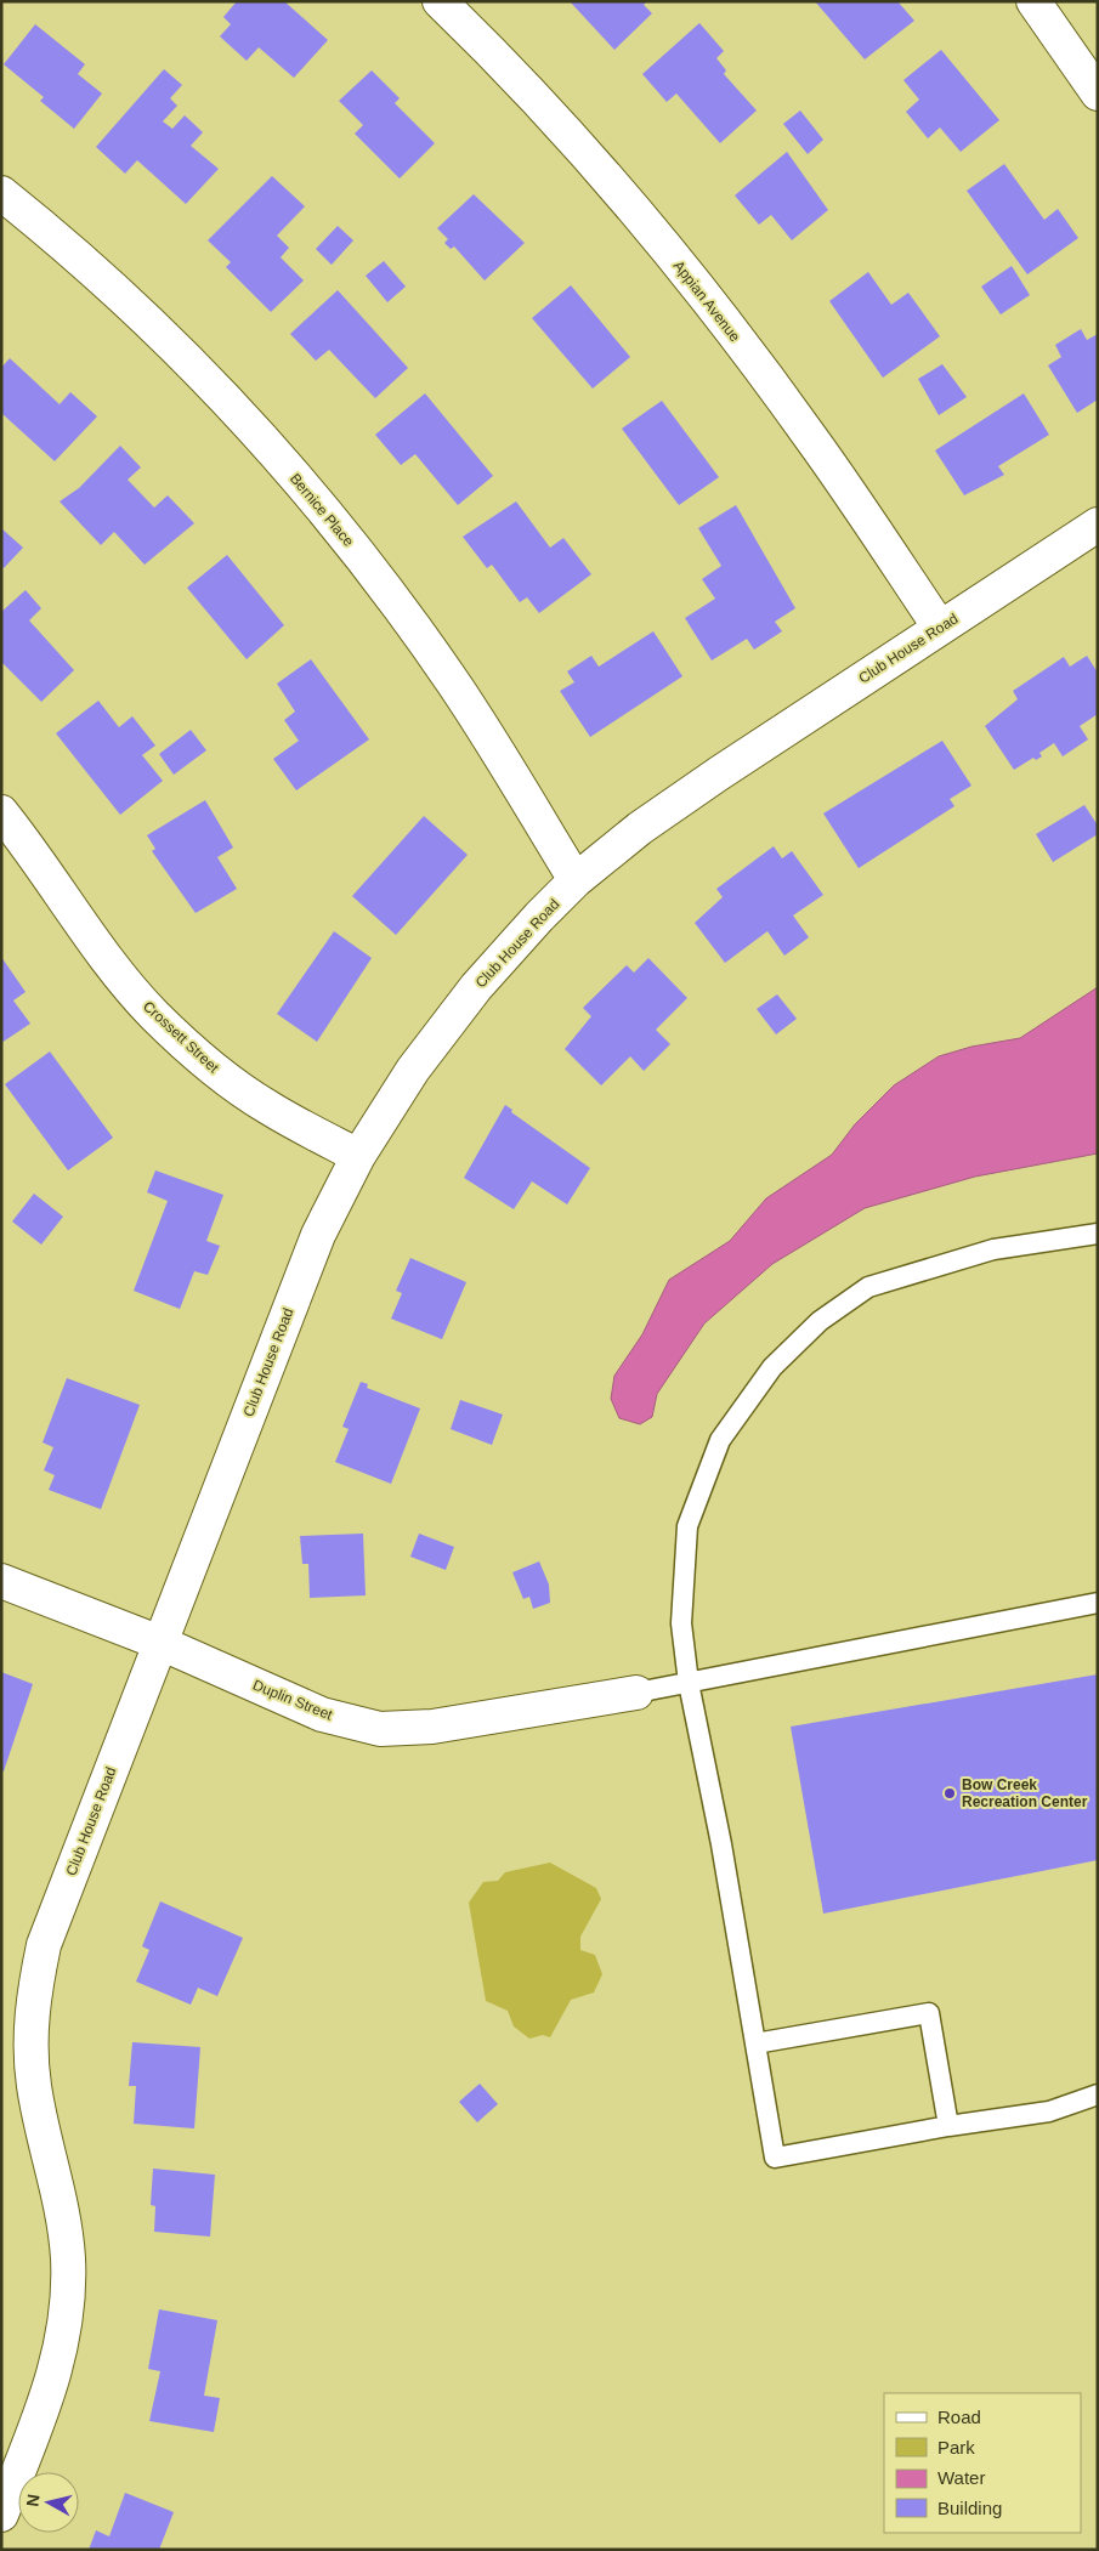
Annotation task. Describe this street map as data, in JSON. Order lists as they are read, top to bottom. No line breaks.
{"streets":{"street":["Appian Avenue","Bernice Place","Club House Road","Crossett Street","Duplin Street"]},"crossings":[["Appian Avenue","Club House Road"],["Bernice Place","Club House Road"],["Club House Road","Crossett Street"],["Club House Road","Duplin Street"]],"places":["Bow Creek Recreation Center"],"legend":["Road","Park","Water","Building"],"north":"left"}
